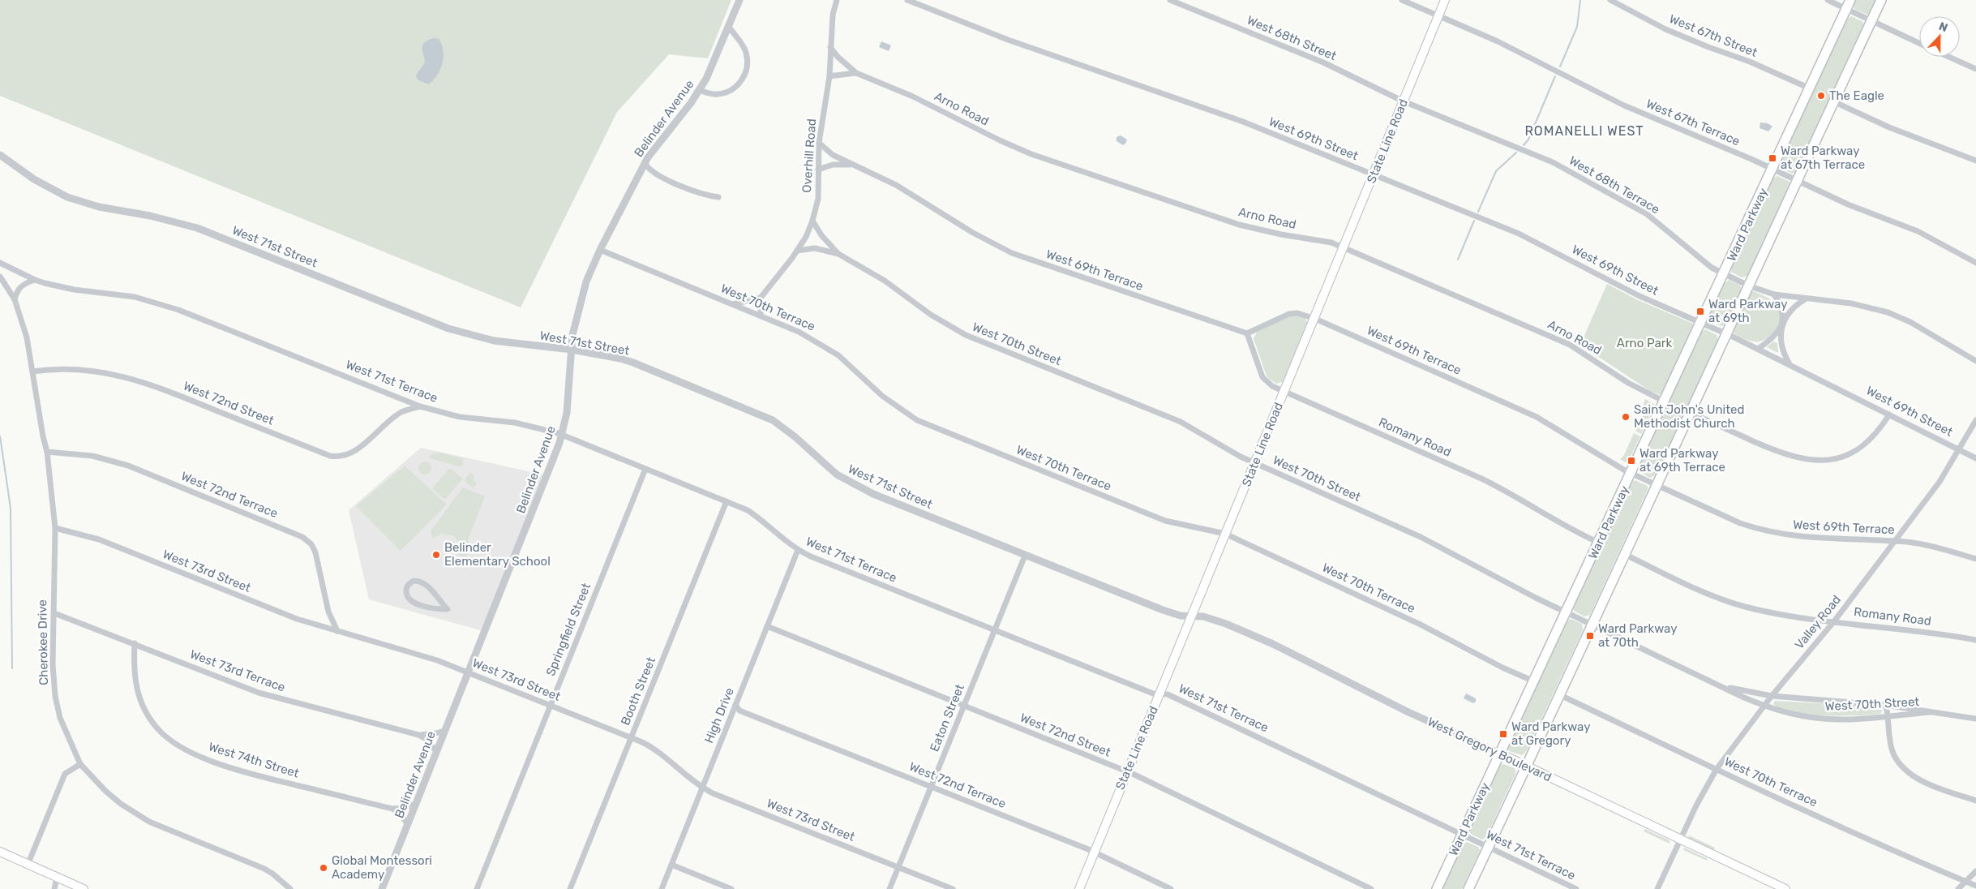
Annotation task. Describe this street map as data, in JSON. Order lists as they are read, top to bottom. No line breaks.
{"streets":{"main road":["State Line Road","Ward Parkway","West Gregory Boulevard"],"street":["West 67th Street","West 68th Street","Arno Road","Belinder Avenue","West 67th Terrace","West 69th Street","Overhill Road","West 68th Terrace","West 71st Street","West 69th Terrace","West 70th Terrace","West 70th Street","West 71st Terrace","West 72nd Street","Romany Road","West 72nd Terrace","West 73rd Street","Valley Road","Springfield Street","Cherokee Drive","West 73rd Terrace","Booth Street","High Drive","Eaton Street","West 74th Street"]},"crossings":[["West 67th Street","Ward Parkway"],["West 68th Street","State Line Road"],["West 68th Street","West 68th Terrace"],["Arno Road","State Line Road"],["Arno Road","Overhill Road"],["Arno Road","Ward Parkway"],["Belinder Avenue","West 71st Street"],["Belinder Avenue","West 70th Terrace"],["Belinder Avenue","West 71st Terrace"],["Belinder Avenue","West 73rd Street"],["Belinder Avenue","West 73rd Terrace"],["Belinder Avenue","West 74th Street"],["West 67th Terrace","State Line Road"],["West 67th Terrace","Ward Parkway"],["West 69th Street","State Line Road"],["West 69th Street","West 68th Terrace"],["West 69th Street","Ward Parkway"],["West 69th Street","Valley Road"],["State Line Road","West 68th Terrace"],["State Line Road","West 71st Street"],["State Line Road","West 69th Terrace"],["State Line Road","West 70th Terrace"],["State Line Road","West 70th Street"],["State Line Road","West 71st Terrace"],["State Line Road","West 72nd Street"],["State Line Road","Romany Road"],["State Line Road","West 72nd Terrace"],["State Line Road","West Gregory Boulevard"],["Overhill Road","West 69th Terrace"],["Overhill Road","West 70th Street"],["West 68th Terrace","Ward Parkway"],["Ward Parkway","West 69th Terrace"],["Ward Parkway","West 70th Terrace"],["Ward Parkway","West 70th Street"],["Ward Parkway","West 71st Terrace"],["Ward Parkway","Romany Road"],["Ward Parkway","West Gregory Boulevard"],["West 71st Street","Eaton Street"],["West 71st Street","West Gregory Boulevard"],["West 69th Terrace","Romany Road"],["West 69th Terrace","Valley Road"],["West 70th Terrace","Valley Road"],["West 70th Street","Valley Road"],["West 71st Terrace","West 72nd Street"],["West 71st Terrace","Springfield Street"],["West 71st Terrace","Booth Street"],["West 71st Terrace","High Drive"],["West 71st Terrace","Eaton Street"],["West 72nd Street","Cherokee Drive"],["West 72nd Street","High Drive"],["West 72nd Street","Eaton Street"],["Romany Road","Valley Road"],["West 72nd Terrace","West 73rd Street"],["West 72nd Terrace","Cherokee Drive"],["West 72nd Terrace","High Drive"],["West 72nd Terrace","Eaton Street"],["West 73rd Street","Springfield Street"],["West 73rd Street","Cherokee Drive"],["West 73rd Street","Booth Street"],["West 73rd Street","High Drive"],["West 73rd Street","Eaton Street"],["Valley Road","West Gregory Boulevard"],["Cherokee Drive","West 73rd Terrace"],["West 73rd Terrace","West 74th Street"]],"districts":["ROMANELLI WEST"],"parks":["Arno Park"],"places":{"other":["The Eagle","Saint John's United Methodist Church","Belinder Elementary School","Global Montessori Academy"],"transit":["Ward Parkway at 67th Terrace","Ward Parkway at 69th","Ward Parkway at 69th Terrace","Ward Parkway at 70th","Ward Parkway at Gregory"]},"north":"top"}
